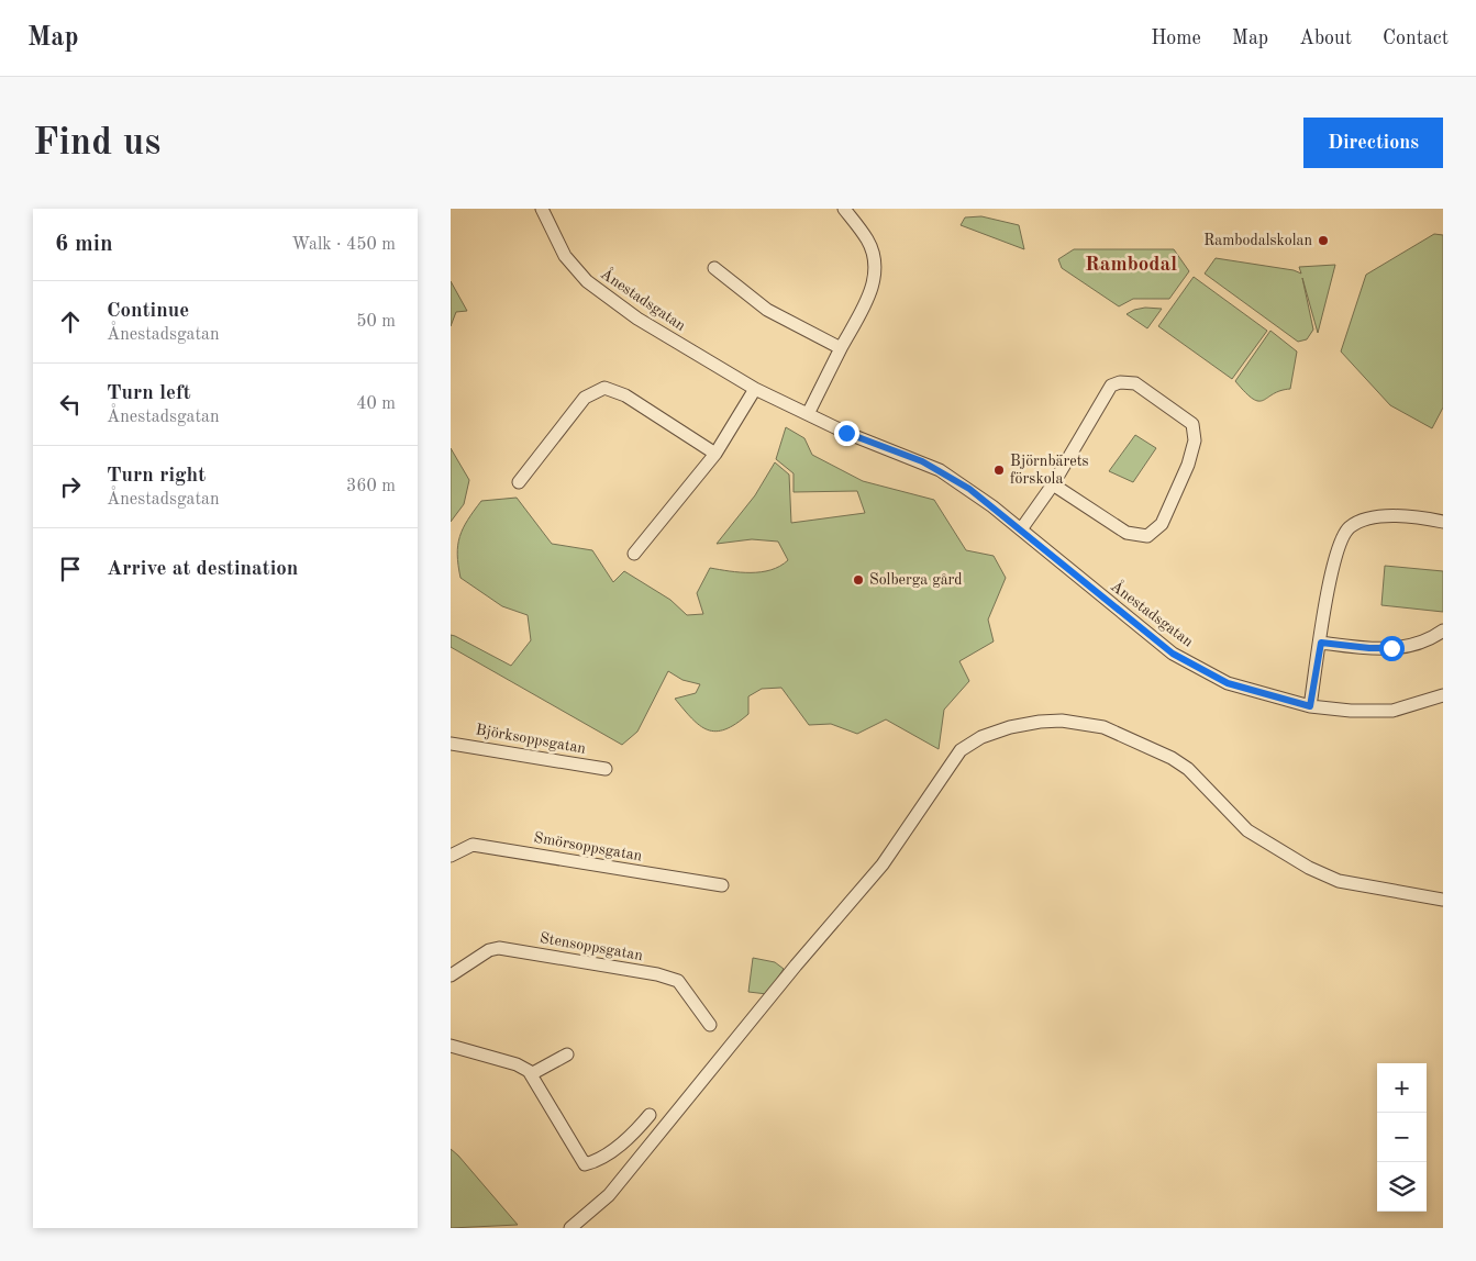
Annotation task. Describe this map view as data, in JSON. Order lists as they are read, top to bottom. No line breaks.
{"streets":{"street":["Ånestadsgatan","Björksoppsgatan","Smörsoppsgatan","Stensoppsgatan"]},"districts":["Rambodal"],"places":["Rambodalskolan","Björnbärets förskola","Solberga gård"],"page":{"header":"Map","nav":["Home","Map","About","Contact"],"buttons":"Directions","title":"Find us","heading":["6 min","Walk · 450 m"],"list":[["Continue","Ånestadsgatan","50 m"],["Turn left","Ånestadsgatan","40 m"],["Turn right","Ånestadsgatan","360 m"],"Arrive at destination"],"map_buttons":["+","−"]}}
